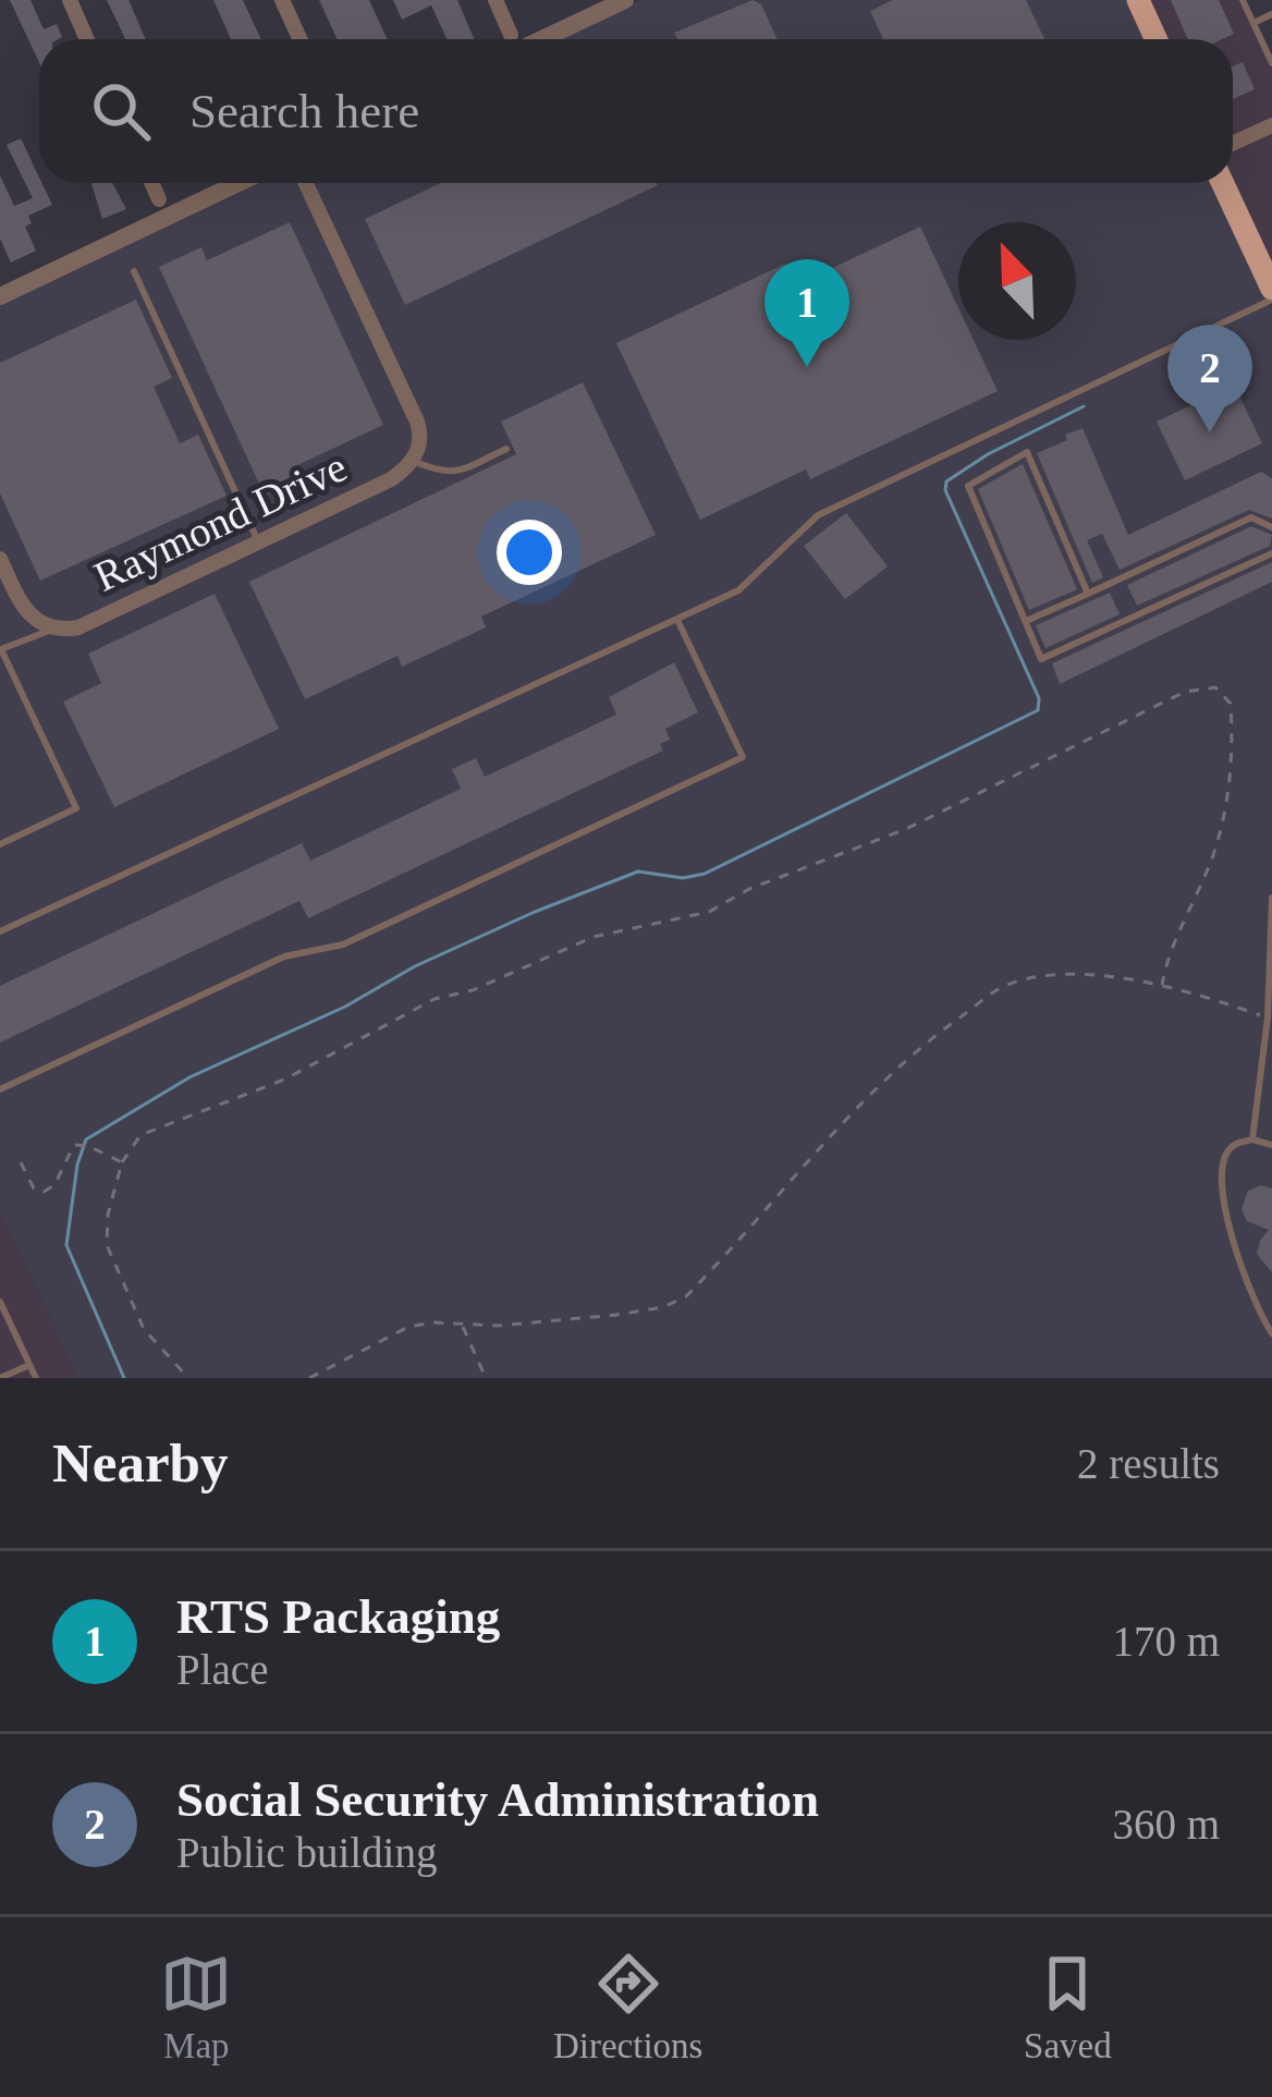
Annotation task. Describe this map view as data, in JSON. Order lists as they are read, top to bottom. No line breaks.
{"streets":{"street":["Raymond Drive"]},"north":"top left","page":{"search":"Search here","pins":["1","2"],"heading":["Nearby","2 results"],"list":[{"mark":"1","name":"RTS Packaging","note":"Place","value":"170 m"},{"mark":"2","name":"Social Security Administration","note":"Public building","value":"360 m"}],"nav":["Map","Directions","Saved"]}}
